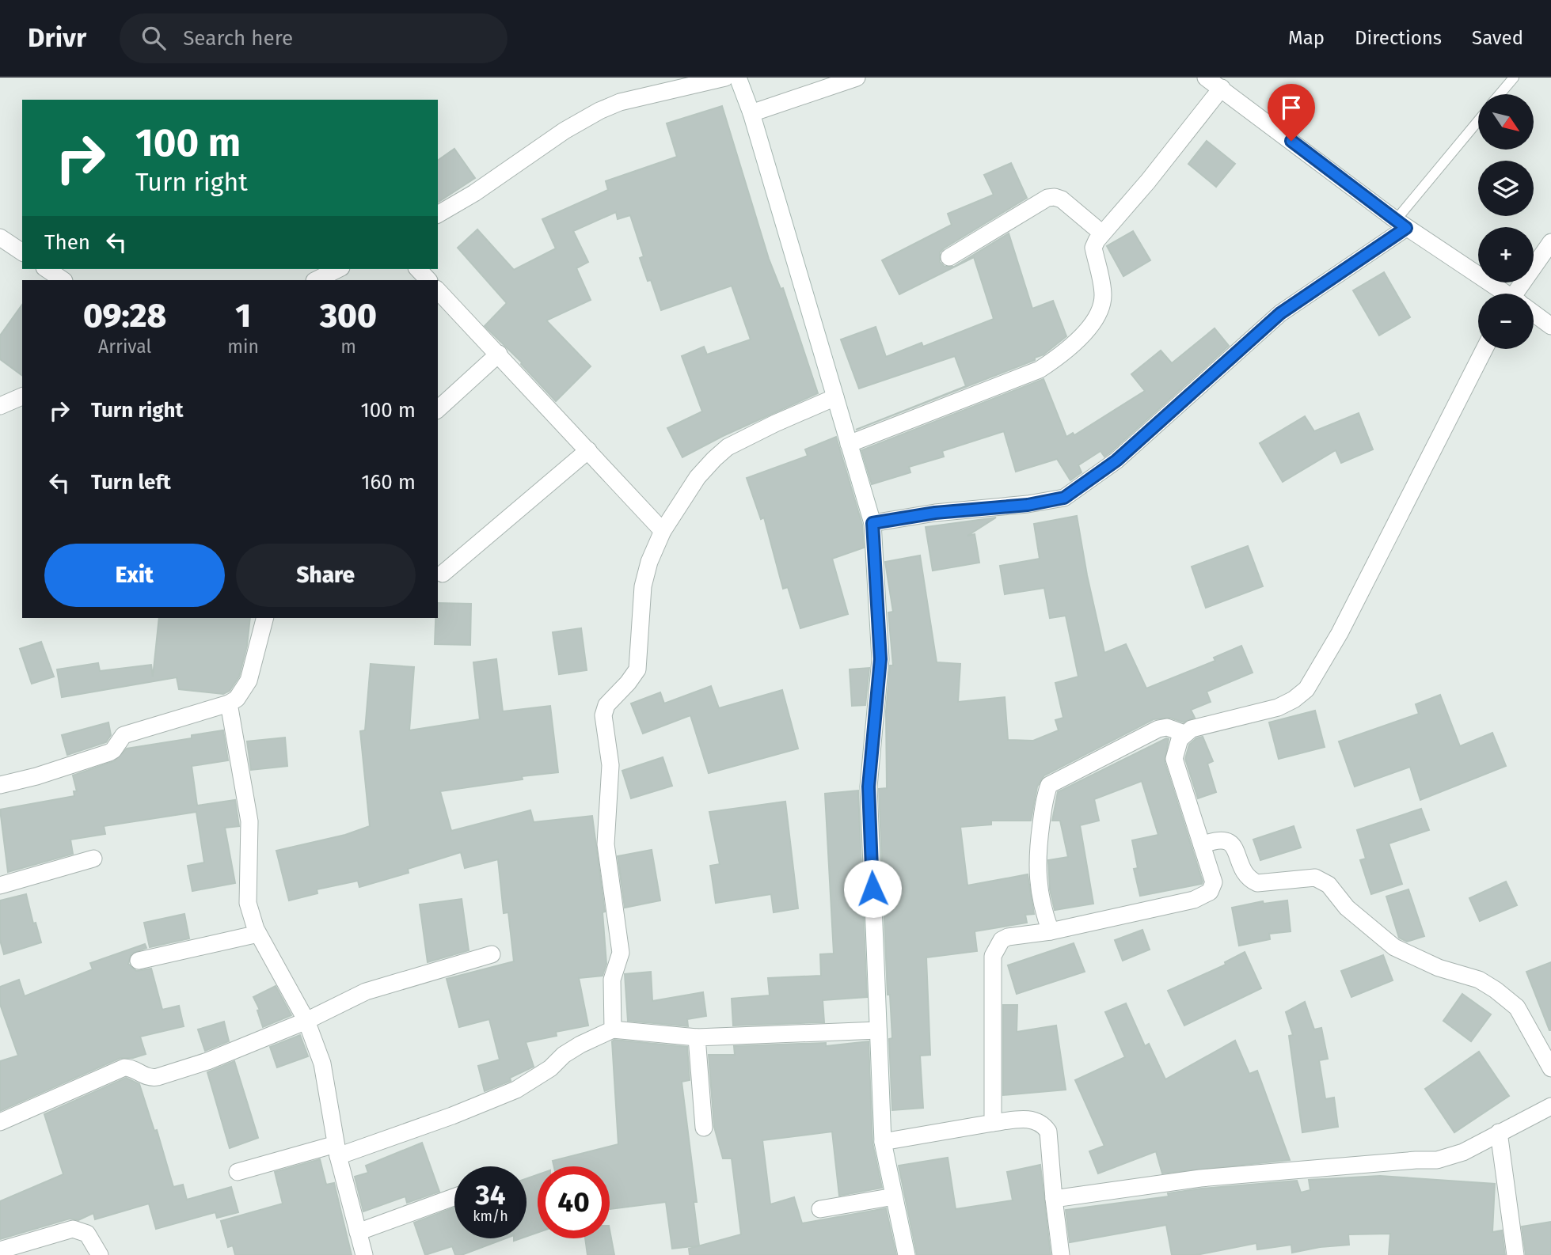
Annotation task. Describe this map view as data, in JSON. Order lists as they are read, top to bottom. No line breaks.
{"north":"bottom right","page":{"header":"Drivr","search":"Search here","nav":["Map","Directions","Saved"],"map_buttons":["+","−"],"turn":["100 m","Turn right"],"then":"Then","eta":["09:28","Arrival","1","min","300","m"],"list":[{"name":"Turn right","value":"100 m"},{"name":"Turn left","value":"160 m"}],"buttons":["Exit","Share"],"speed":"34 km/h","limit":"40"}}
